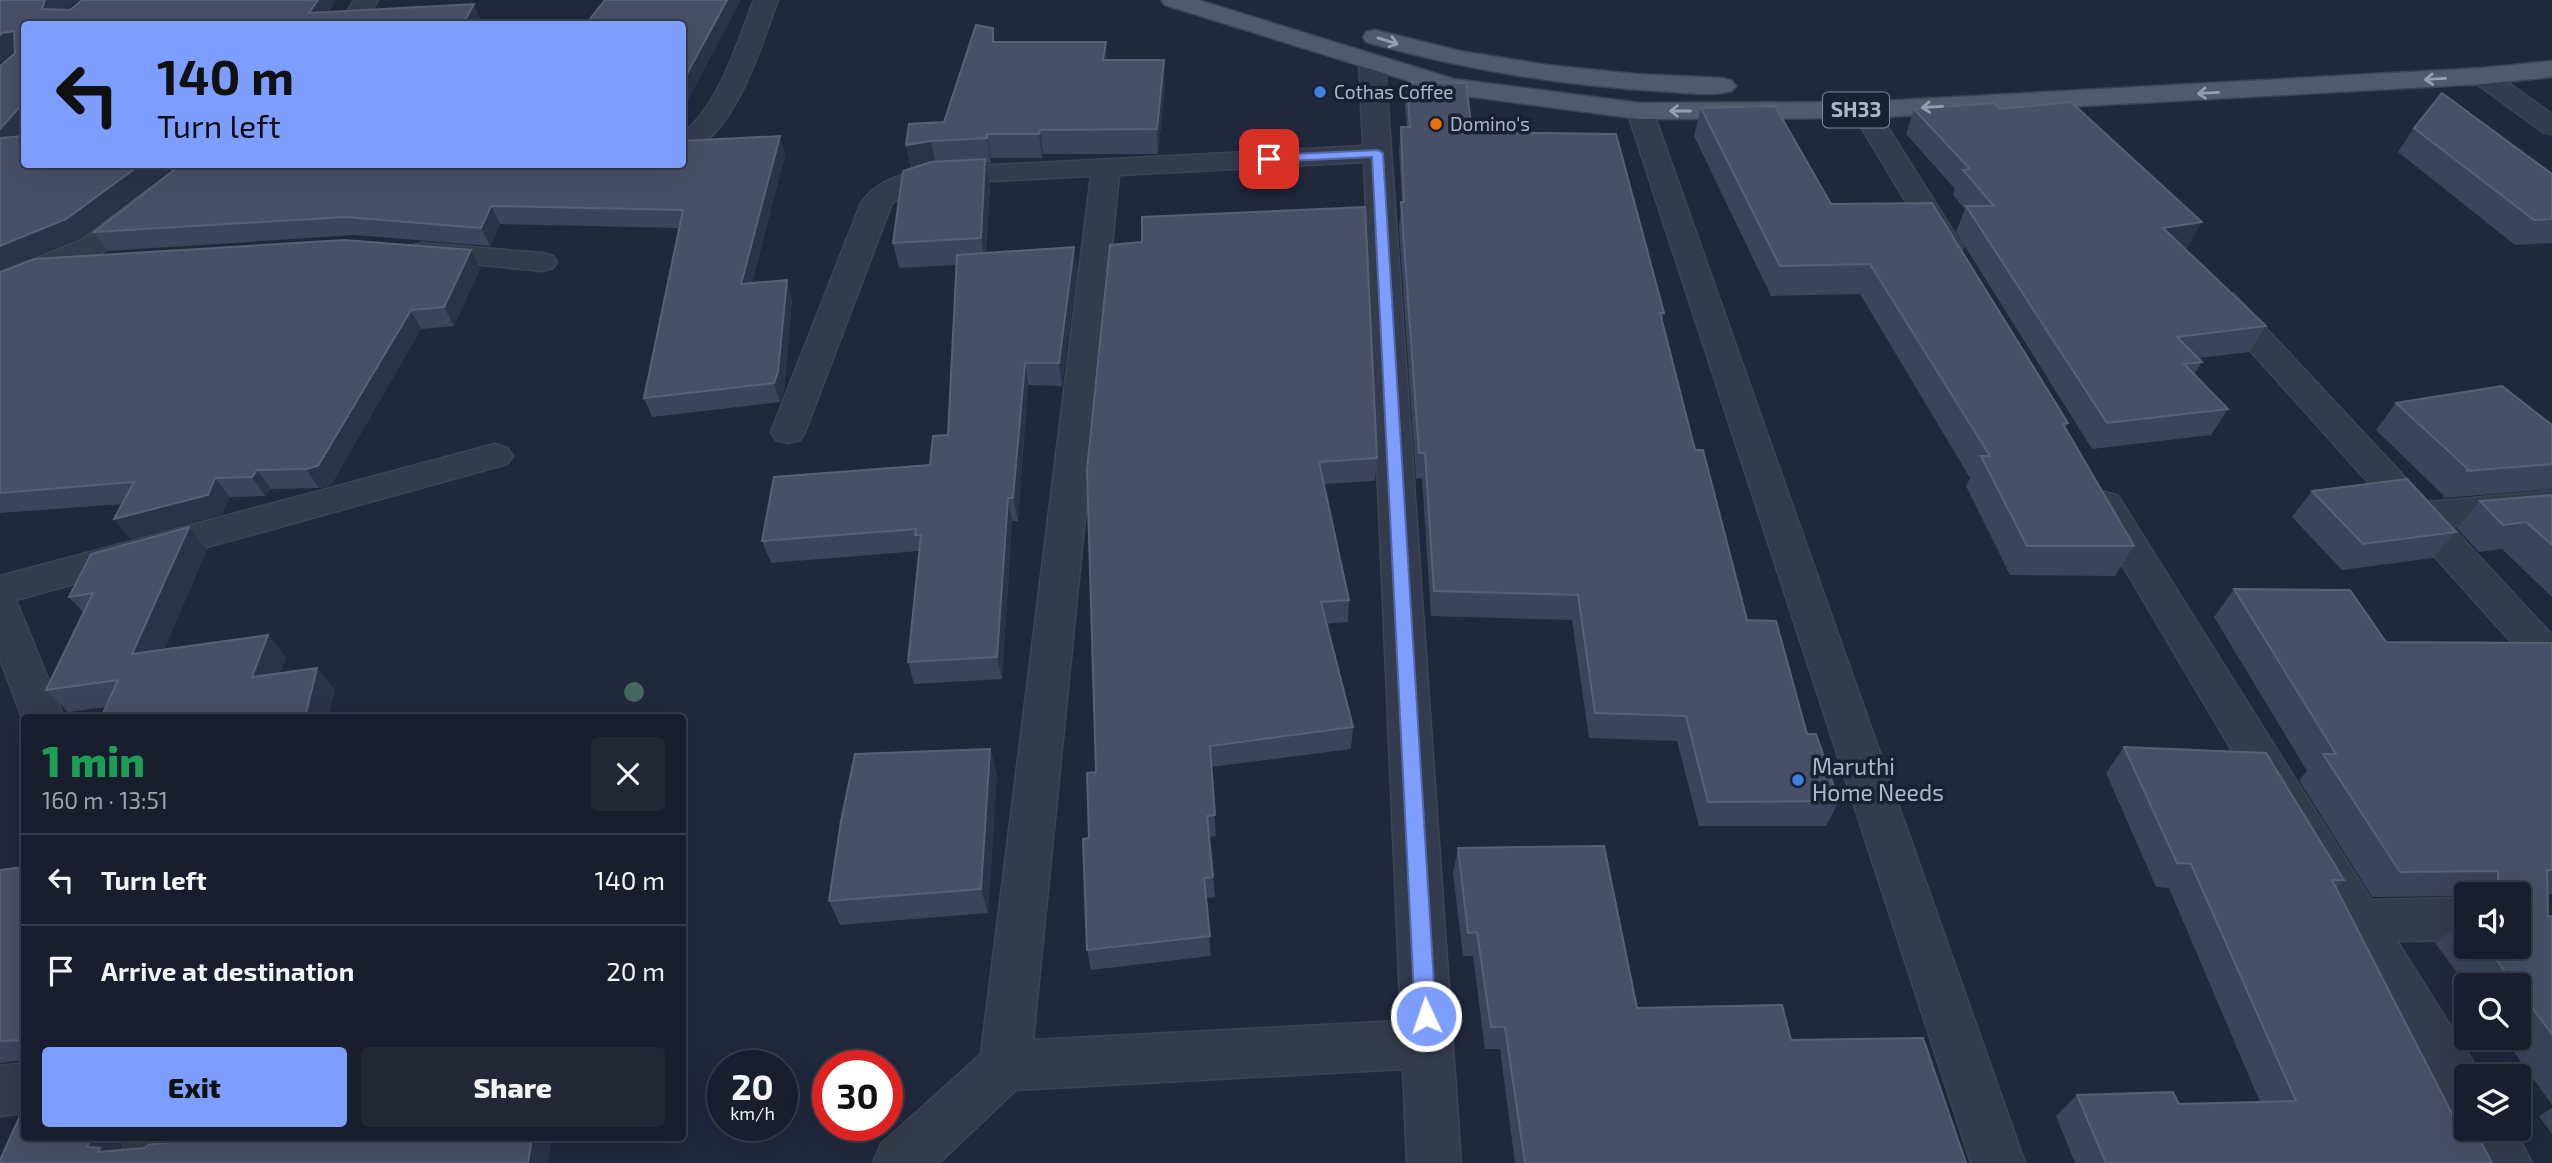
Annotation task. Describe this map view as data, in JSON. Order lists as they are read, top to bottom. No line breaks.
{"streets":{"main road":["SH33"]},"places":["Cothas Coffee","Domino's","Maruthi Home Needs"],"page":{"turn":["140 m","Turn left"],"heading":["1 min","160 m · 13:51"],"list":[{"name":"Turn left","value":"140 m"},{"name":"Arrive at destination","value":"20 m"}],"buttons":["Exit","Share"],"speed":"20 km/h","limit":"30"}}
